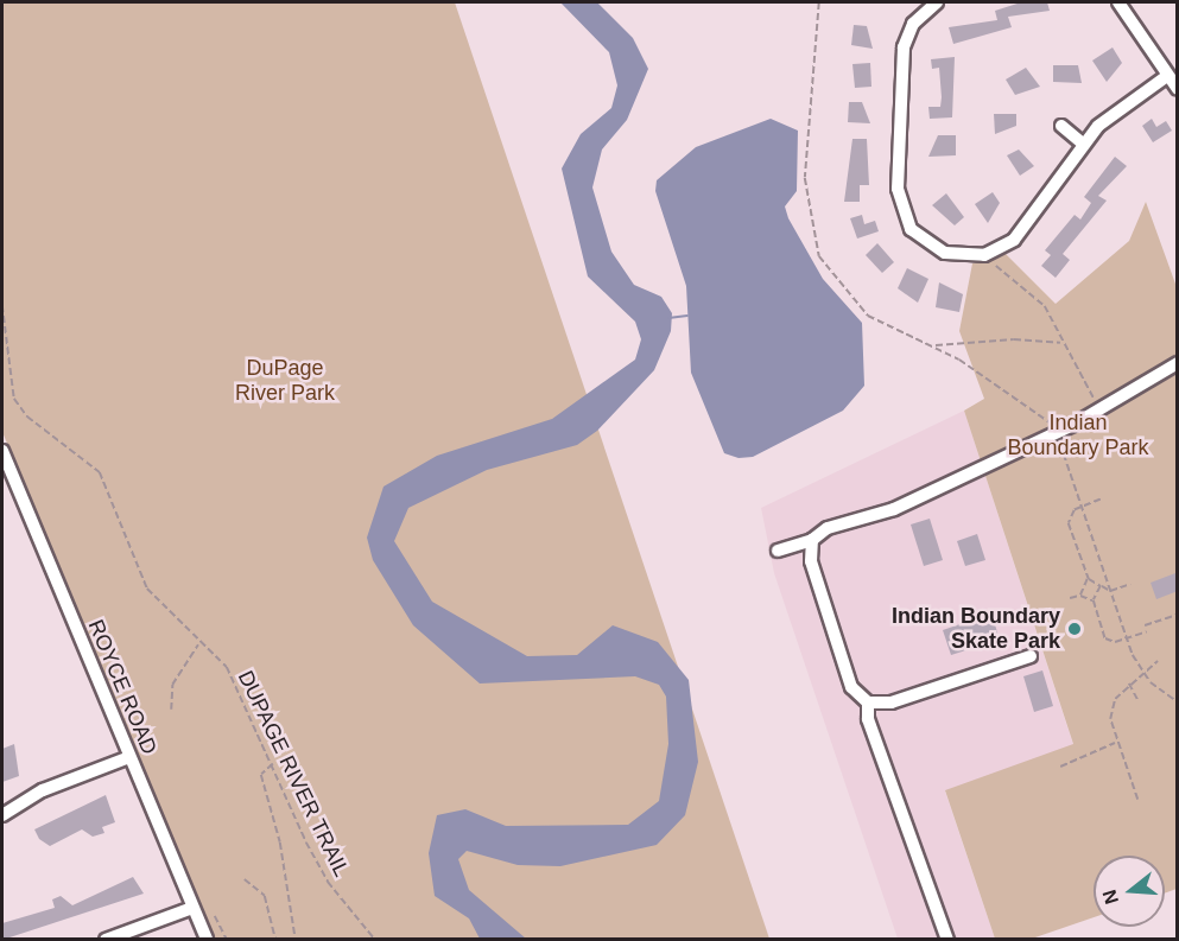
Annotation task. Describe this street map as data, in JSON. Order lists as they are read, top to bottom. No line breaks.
{"streets":{"street":["ROYCE ROAD"],"path":["DUPAGE RIVER TRAIL"]},"parks":["DuPage River Park","Indian Boundary Park"],"places":["Indian Boundary Skate Park"],"north":"left"}
